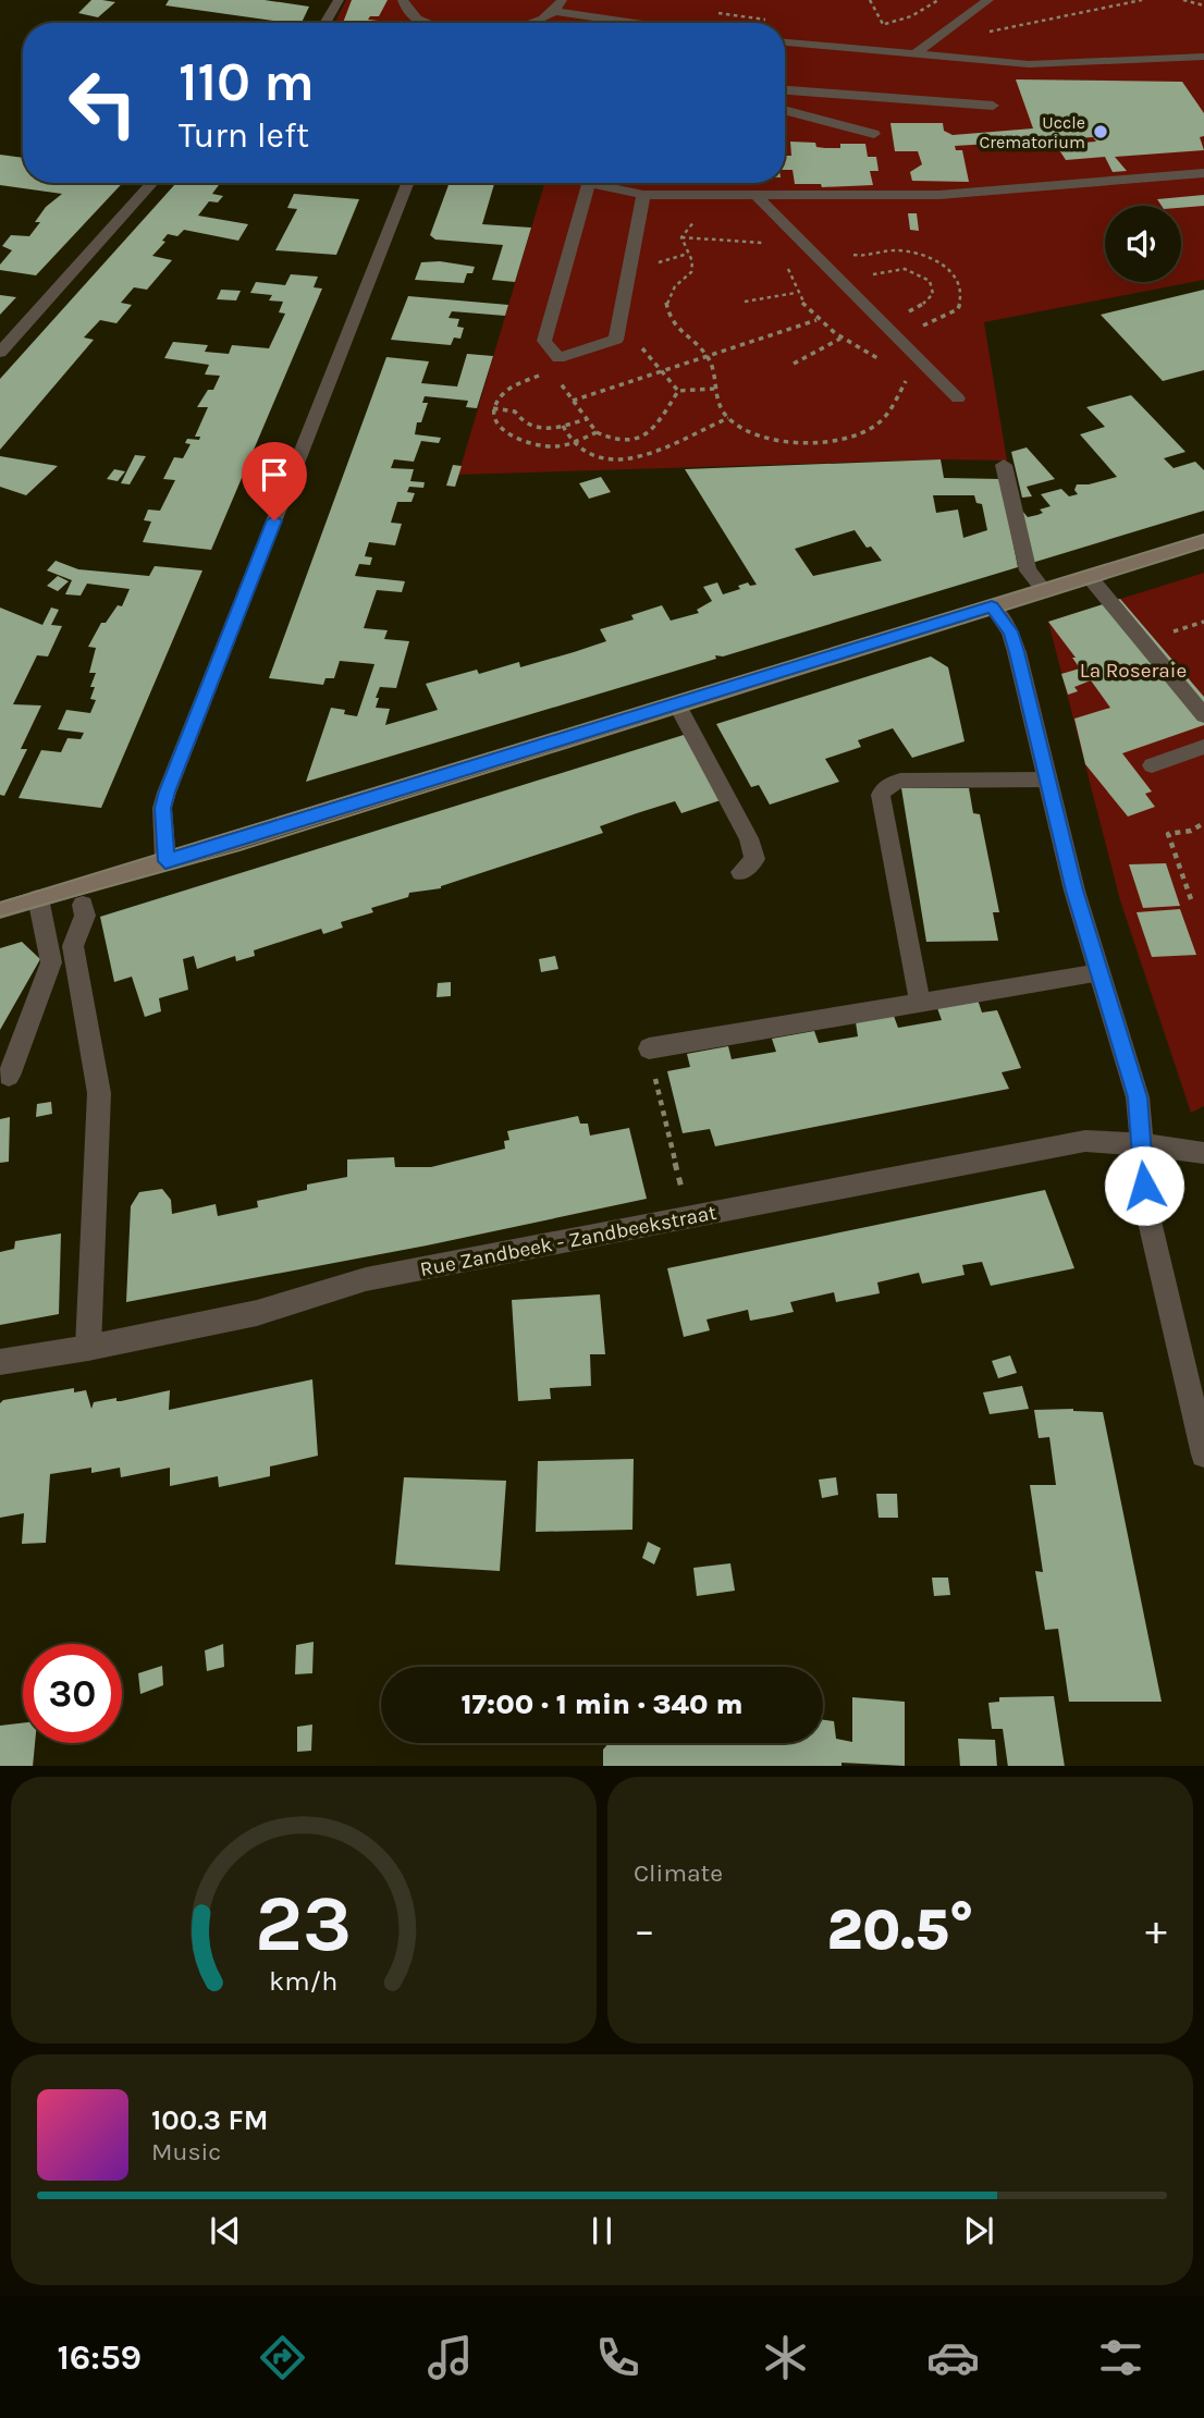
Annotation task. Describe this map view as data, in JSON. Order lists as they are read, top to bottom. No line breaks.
{"streets":{"street":["Rue Zandbeek - Zandbeekstraat"]},"parks":["La Roseraie"],"places":["Uccle Crematorium"],"page":{"turn":["110 m","Turn left"],"limit":"30","trip":"17:00 · 1 min · 340 m","tile":"Climate","heat":["−","20.5°","+"],"song":["100.3 FM","Music"],"tabs":"16:59","gauge":["23","km/h"]}}
